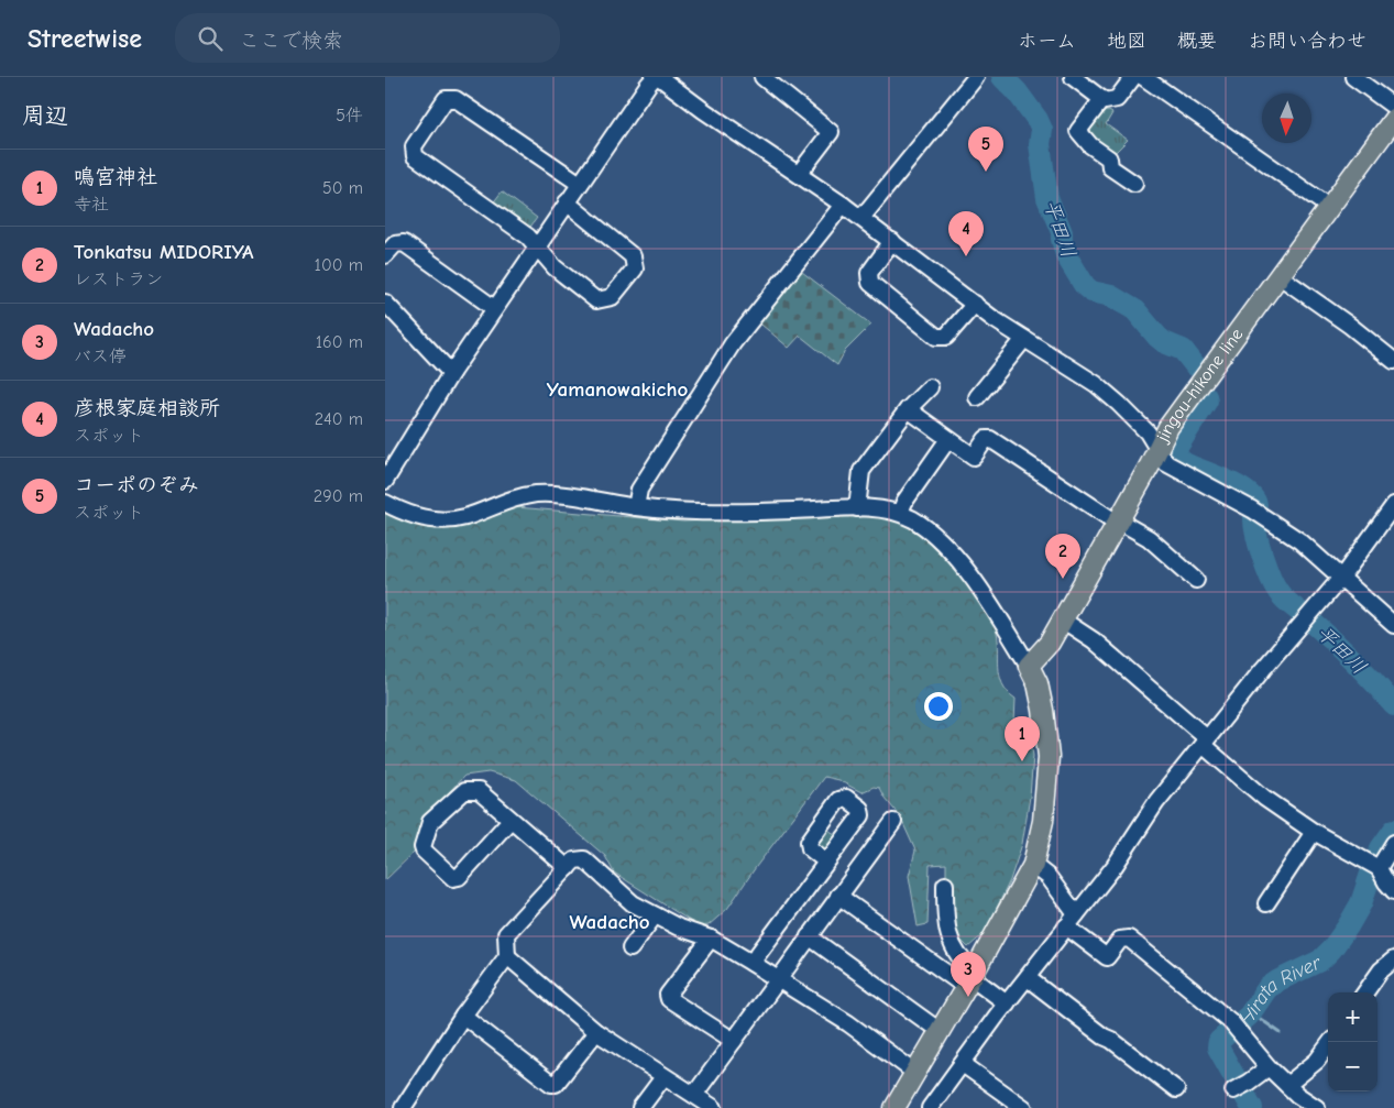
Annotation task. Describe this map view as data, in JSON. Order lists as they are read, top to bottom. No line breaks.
{"streets":{"main road":["jingou-hikone line"]},"districts":["Yamanowakicho","Wadacho"],"water":["平田川","Hirata River"],"north":"bottom","page":{"header":"Streetwise","search":"ここで検索","nav":["ホーム","地図","概要","お問い合わせ"],"heading":["周辺","5件"],"pins":["5","4","2","1","3"],"list":[{"mark":"1","name":"鳴宮神社","note":"寺社","value":"50 m"},{"mark":"2","name":"Tonkatsu MIDORIYA","note":"レストラン","value":"100 m"},{"mark":"3","name":"Wadacho","note":"バス停","value":"160 m"},{"mark":"4","name":"彦根家庭相談所","note":"スポット","value":"240 m"},{"mark":"5","name":"コーポのぞみ","note":"スポット","value":"290 m"}],"map_buttons":["+","−"]}}
